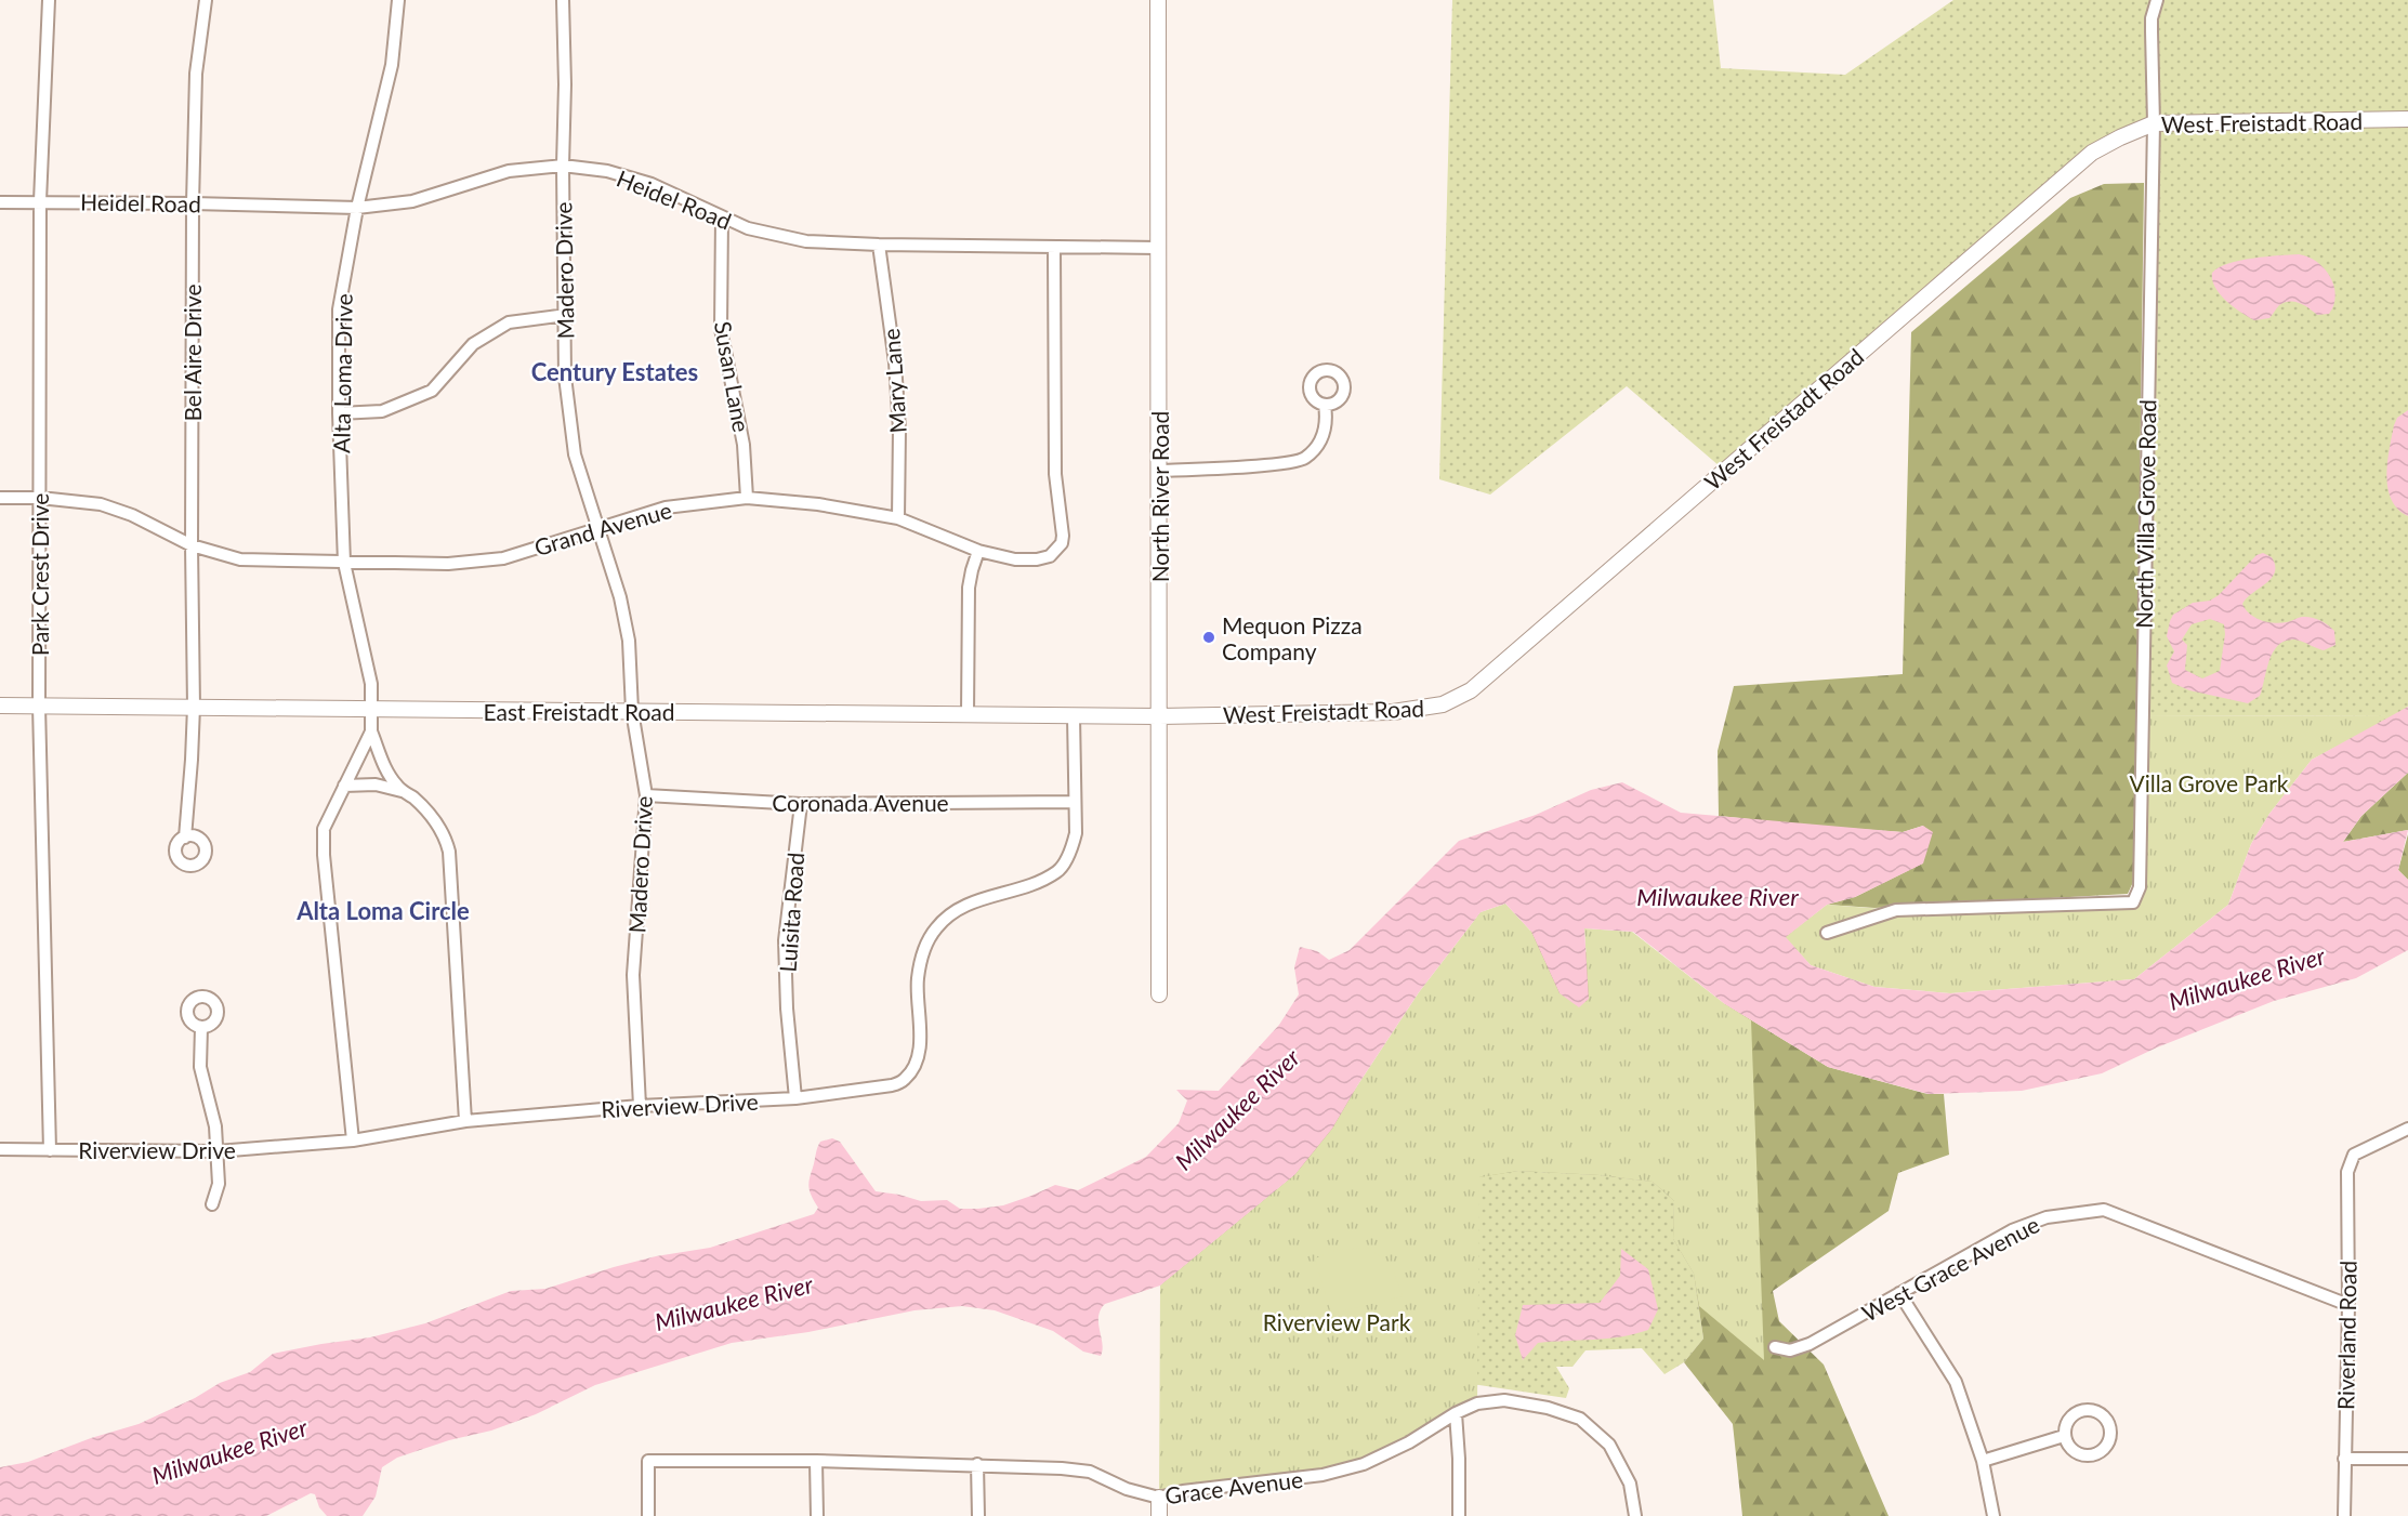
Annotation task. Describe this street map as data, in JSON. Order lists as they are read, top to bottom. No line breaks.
{"streets":{"street":["West Freistadt Road","Heidel Road","Madero Drive","Bel Aire Drive","Alta Loma Drive","Susan Lane","Mary Lane","North River Road","North Villa Grove Road","Grand Avenue","Park Crest Drive","East Freistadt Road","Coronada Avenue","Luisita Road","Riverview Drive","West Grace Avenue","Riverland Road","Grace Avenue"]},"crossings":[["West Freistadt Road","North River Road"],["West Freistadt Road","North Villa Grove Road"],["West Freistadt Road","East Freistadt Road"],["Heidel Road","Madero Drive"],["Heidel Road","Bel Aire Drive"],["Heidel Road","Alta Loma Drive"],["Heidel Road","Susan Lane"],["Heidel Road","Mary Lane"],["Heidel Road","North River Road"],["Heidel Road","Grand Avenue"],["Heidel Road","Park Crest Drive"],["Madero Drive","Grand Avenue"],["Madero Drive","East Freistadt Road"],["Madero Drive","Coronada Avenue"],["Madero Drive","Riverview Drive"],["Bel Aire Drive","Grand Avenue"],["Bel Aire Drive","East Freistadt Road"],["Alta Loma Drive","Grand Avenue"],["Alta Loma Drive","East Freistadt Road"],["Susan Lane","Grand Avenue"],["Mary Lane","Grand Avenue"],["North River Road","East Freistadt Road"],["Grand Avenue","Park Crest Drive"],["Park Crest Drive","East Freistadt Road"],["Park Crest Drive","Riverview Drive"],["East Freistadt Road","Riverview Drive"],["Coronada Avenue","Luisita Road"],["Coronada Avenue","Riverview Drive"],["Luisita Road","Riverview Drive"],["West Grace Avenue","Riverland Road"]],"districts":["Century Estates","Alta Loma Circle"],"water":["Milwaukee River"],"parks":["Villa Grove Park","Riverview Park"],"places":["Mequon Pizza Company"]}
